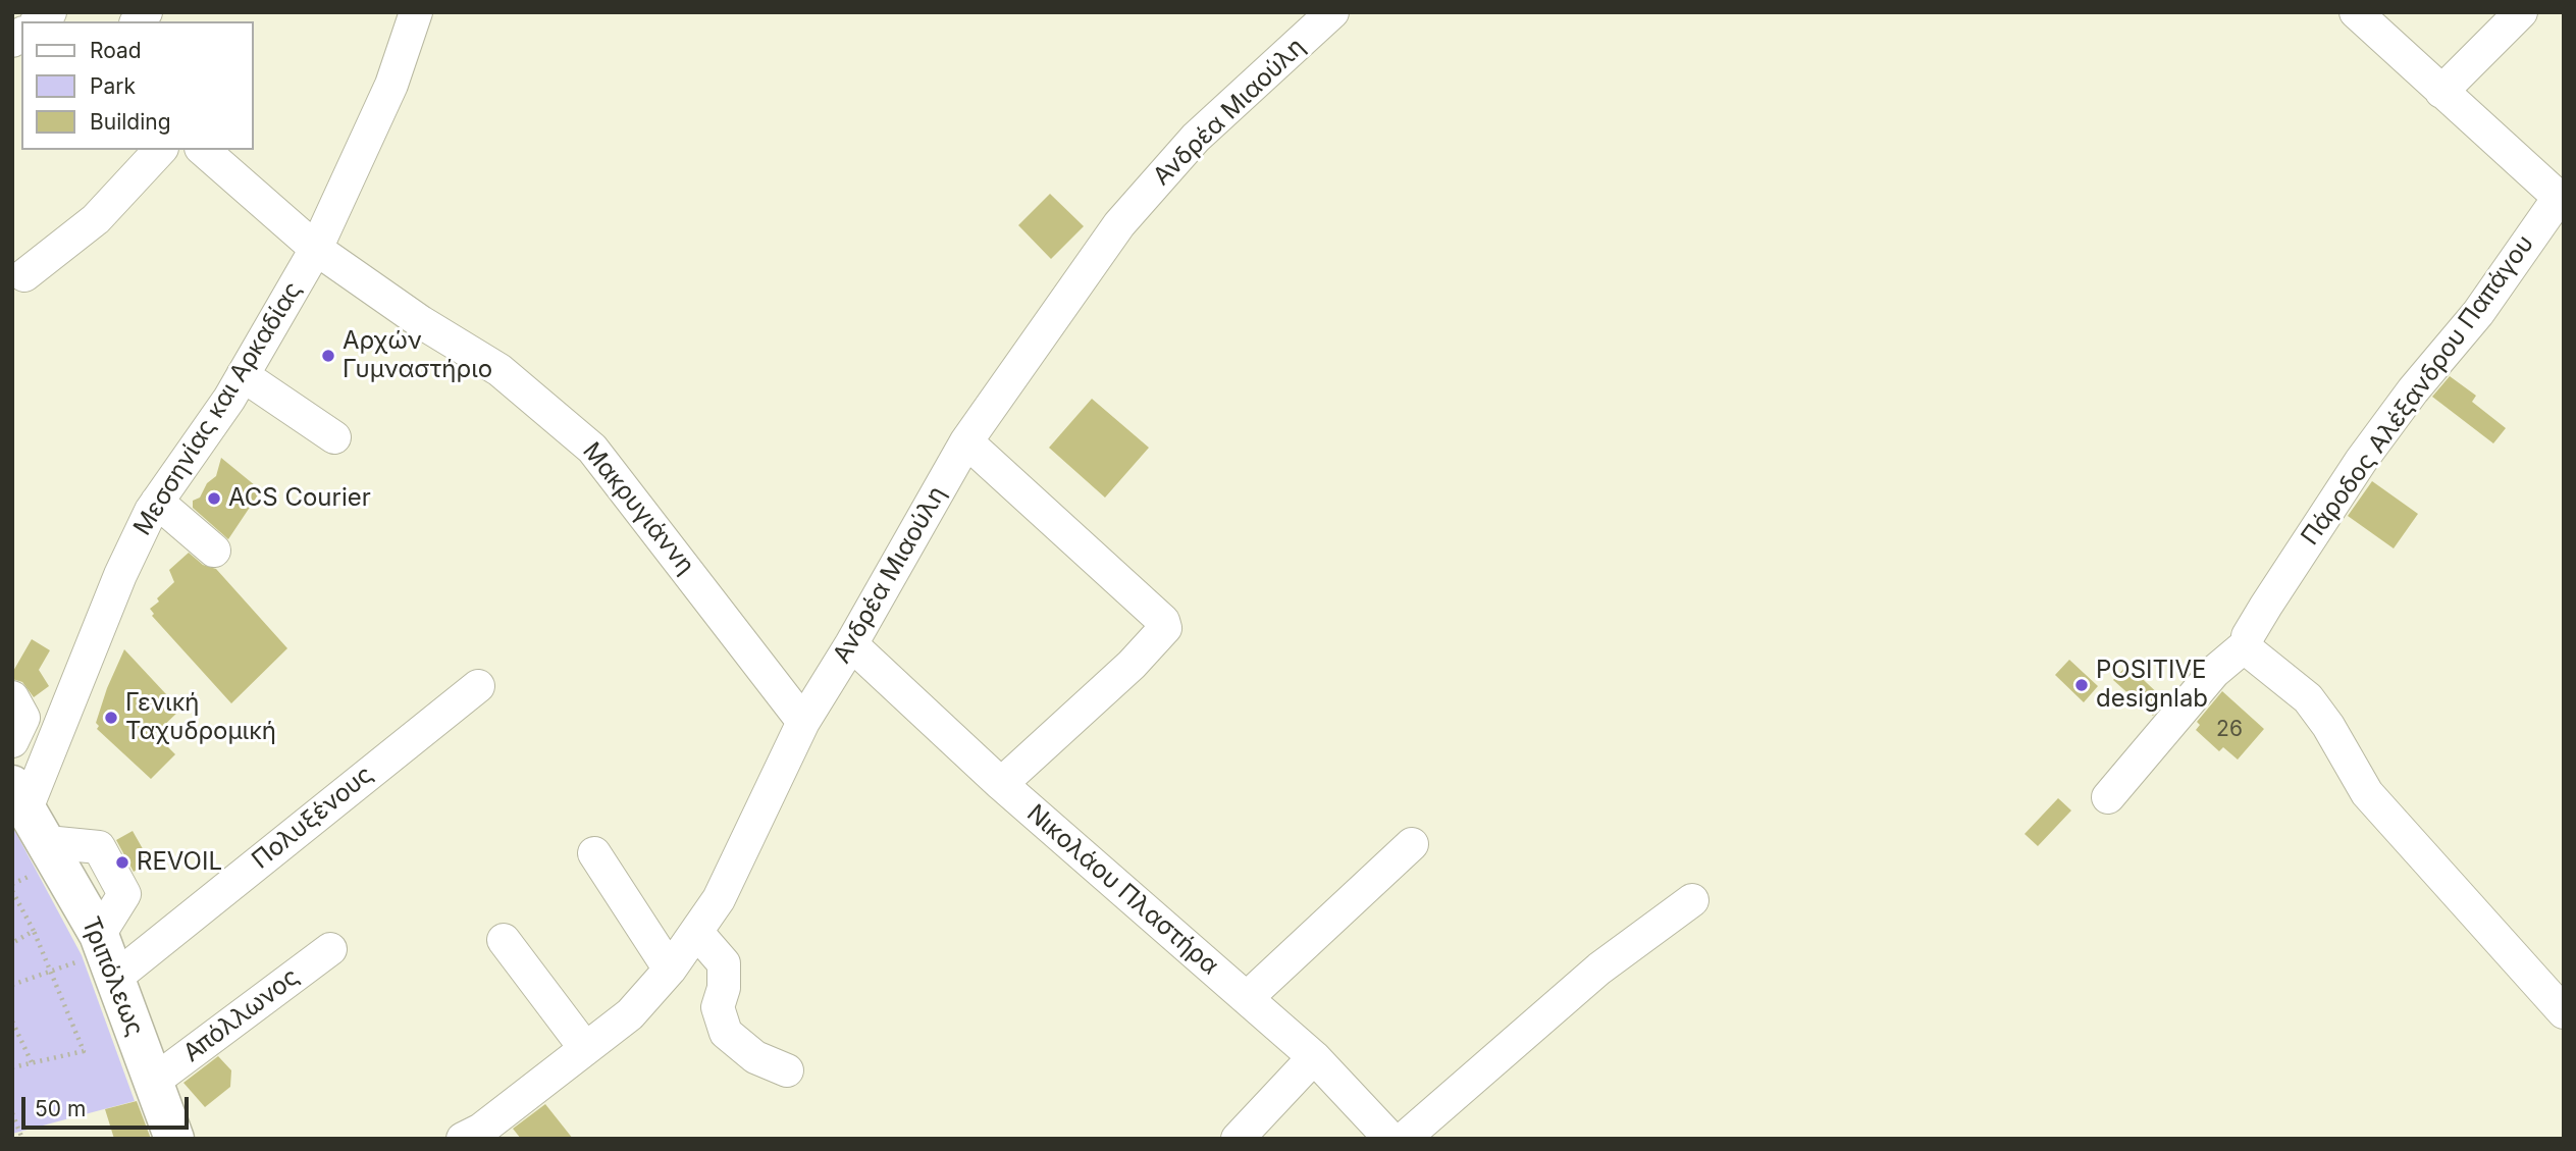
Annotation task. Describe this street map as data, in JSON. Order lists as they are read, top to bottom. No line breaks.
{"streets":{"main road":["Τριπόλεως"],"street":["Ανδρέα Μιαούλη","Πάροδος Αλέξανδρου Παπάγου","Μεσσηνίας και Αρκαδίας","Μακρυγιάννη","Πολυξένους","Νικολάου Πλαστήρα","Απόλλωνος"]},"crossings":[["Ανδρέα Μιαούλη","Μακρυγιάννη"],["Ανδρέα Μιαούλη","Νικολάου Πλαστήρα"],["Μεσσηνίας και Αρκαδίας","Μακρυγιάννη"],["Μεσσηνίας και Αρκαδίας","Τριπόλεως"],["Πολυξένους","Τριπόλεως"],["Τριπόλεως","Απόλλωνος"]],"places":["Αρχών Γυμναστήριο","ACS Courier","POSITIVE designlab","Γενική Ταχυδρομική","REVOIL"],"house_numbers":["26"],"legend":["Road","Park","Building"],"scale_bar":"50 m"}
